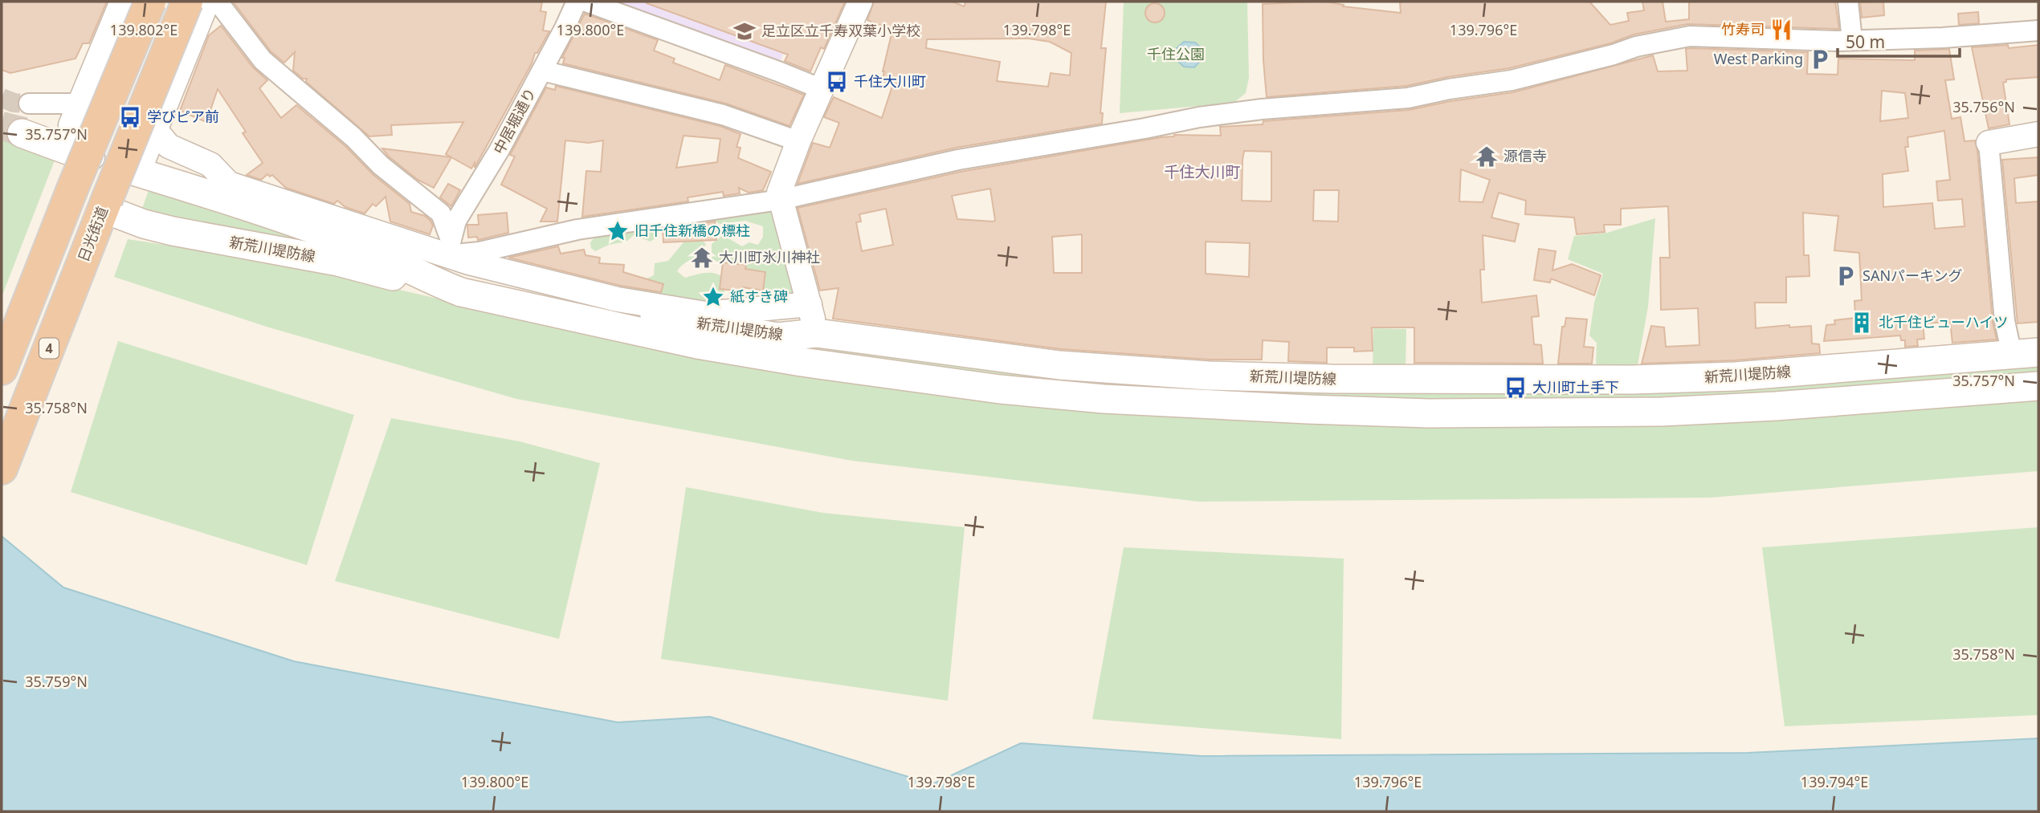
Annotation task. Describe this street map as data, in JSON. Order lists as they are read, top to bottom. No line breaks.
{"streets":{"highway":["日光街道","4"],"main road":["新荒川堤防線"],"street":["中居堀通り"]},"crossings":[["日光街道","新荒川堤防線"]],"districts":["千住大川町"],"parks":["千住公園"],"places":{"restaurant":["竹寿司"],"school or university":["足立区立千寿双葉小学校"],"parking":["West Parking","SANパーキング"],"bus stop":["千住大川町","学びピア前","大川町土手下"],"temple":["源信寺","大川町氷川神社"],"place":["旧千住新橋の標柱","紙すき碑"],"building":["北千住ビューハイツ"]},"scale_bar":"50 m","coordinates":["139.802°E","139.800°E","139.798°E","139.796°E","35.756°N","35.757°N","35.758°N","35.759°N","139.794°E"]}
